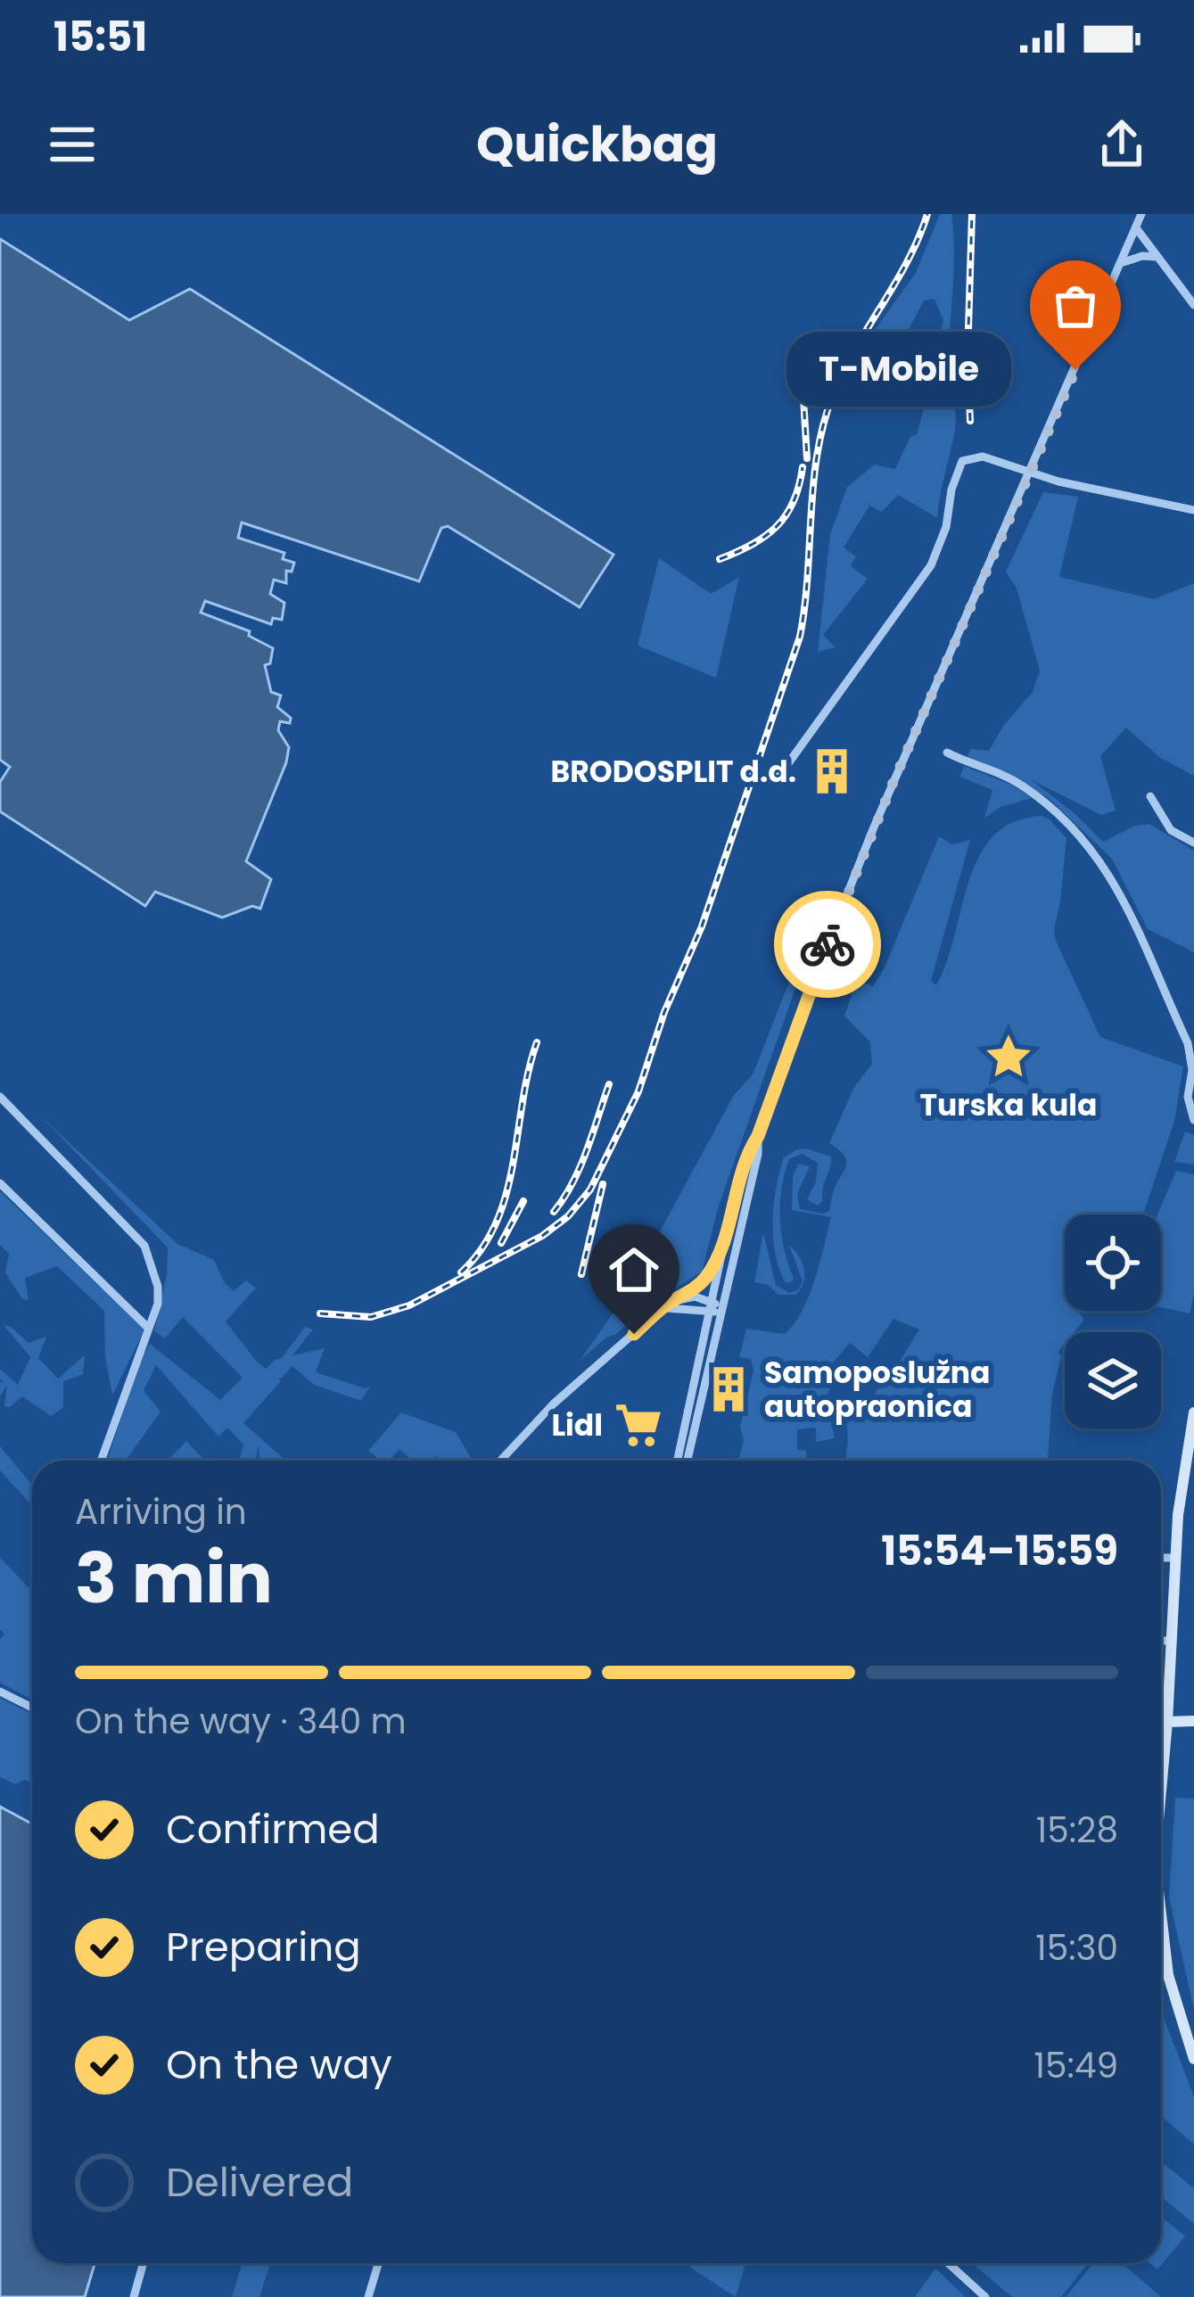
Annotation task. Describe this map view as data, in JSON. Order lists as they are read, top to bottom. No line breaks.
{"places":{"other":["T-Mobile"],"building":["BRODOSPLIT d.d.","Samoposlužna autopraonica"],"place":["Turska kula"],"supermarket":["Lidl"]},"page":{"status":"15:51","header":"Quickbag","bubble":"T-Mobile","heading":["3 min","Arriving in","15:54–15:59"],"bar":"On the way · 340 m","list":[["Confirmed","15:28"],["Preparing","15:30"],["On the way","15:49"],"Delivered"]}}
